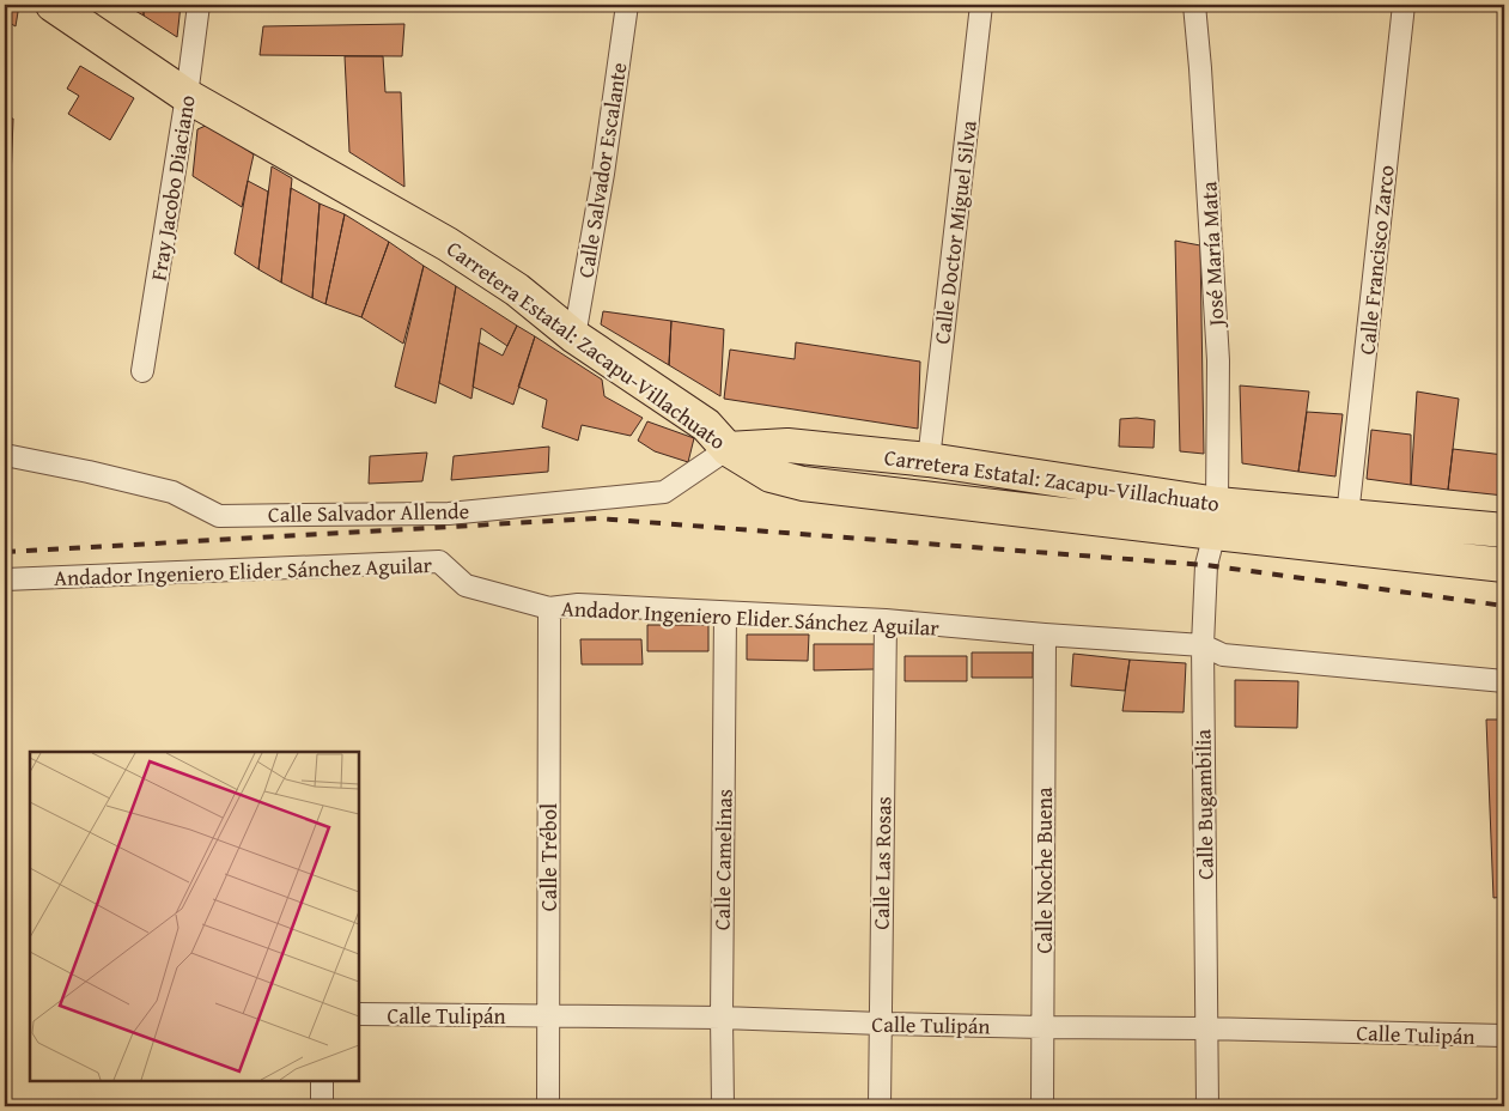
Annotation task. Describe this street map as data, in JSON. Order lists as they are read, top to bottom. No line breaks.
{"streets":{"main road":["Carretera Estatal: Zacapu-Villachuato"],"street":["Calle Salvador Escalante","Fray Jacobo Diaciano","Calle Doctor Miguel Silva","José María Mata","Calle Francisco Zarco","Calle Salvador Allende","Andador Ingeniero Elider Sánchez Aguilar","Calle Bugambilia","Calle Trébol","Calle Camelinas","Calle Las Rosas","Calle Noche Buena","Calle Tulipán"]},"crossings":[["Calle Salvador Escalante","Carretera Estatal: Zacapu-Villachuato"],["Fray Jacobo Diaciano","Carretera Estatal: Zacapu-Villachuato"],["Calle Doctor Miguel Silva","Carretera Estatal: Zacapu-Villachuato"],["José María Mata","Carretera Estatal: Zacapu-Villachuato"],["José María Mata","Calle Bugambilia"],["Calle Francisco Zarco","Carretera Estatal: Zacapu-Villachuato"],["Carretera Estatal: Zacapu-Villachuato","Calle Salvador Allende"],["Carretera Estatal: Zacapu-Villachuato","Calle Bugambilia"],["Andador Ingeniero Elider Sánchez Aguilar","Calle Bugambilia"],["Andador Ingeniero Elider Sánchez Aguilar","Calle Trébol"],["Andador Ingeniero Elider Sánchez Aguilar","Calle Camelinas"],["Andador Ingeniero Elider Sánchez Aguilar","Calle Las Rosas"],["Andador Ingeniero Elider Sánchez Aguilar","Calle Noche Buena"],["Calle Bugambilia","Calle Tulipán"],["Calle Trébol","Calle Tulipán"],["Calle Camelinas","Calle Tulipán"],["Calle Las Rosas","Calle Tulipán"],["Calle Noche Buena","Calle Tulipán"]]}
